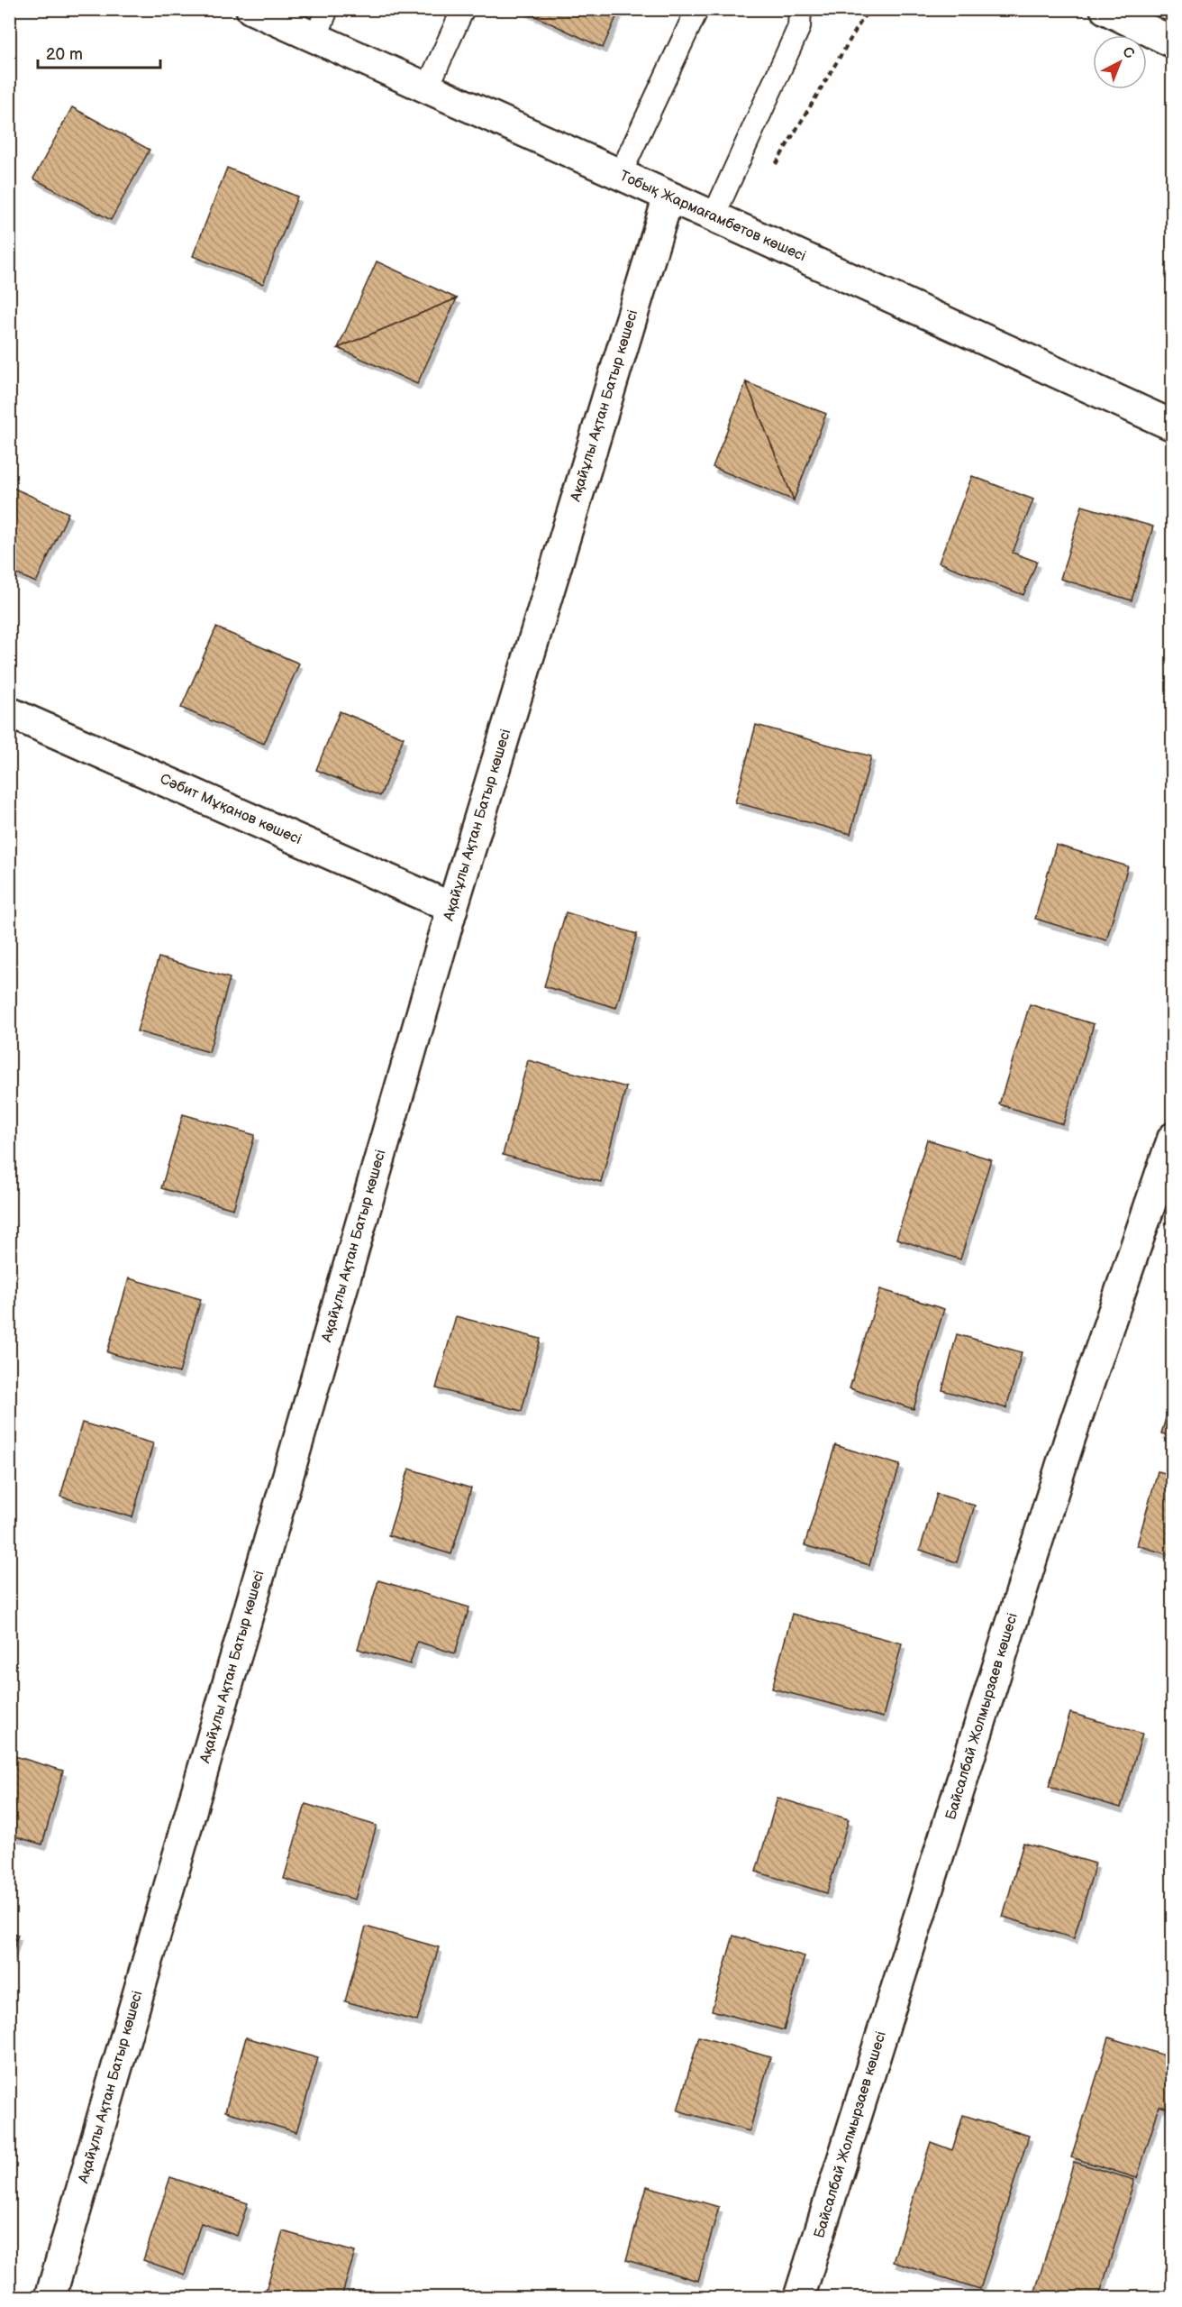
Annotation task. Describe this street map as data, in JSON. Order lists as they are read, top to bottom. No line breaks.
{"streets":{"street":["Тобық Жармағамбетов көшесі","Ақайұлы Ақтан Батыр көшесі","Сәбит Мұқанов көшесі","Байсалбай Жолмырзаев көшесі"]},"crossings":[["Тобық Жармағамбетов көшесі","Ақайұлы Ақтан Батыр көшесі"],["Ақайұлы Ақтан Батыр көшесі","Сәбит Мұқанов көшесі"]],"scale_bar":"20 m","north":"top right"}
